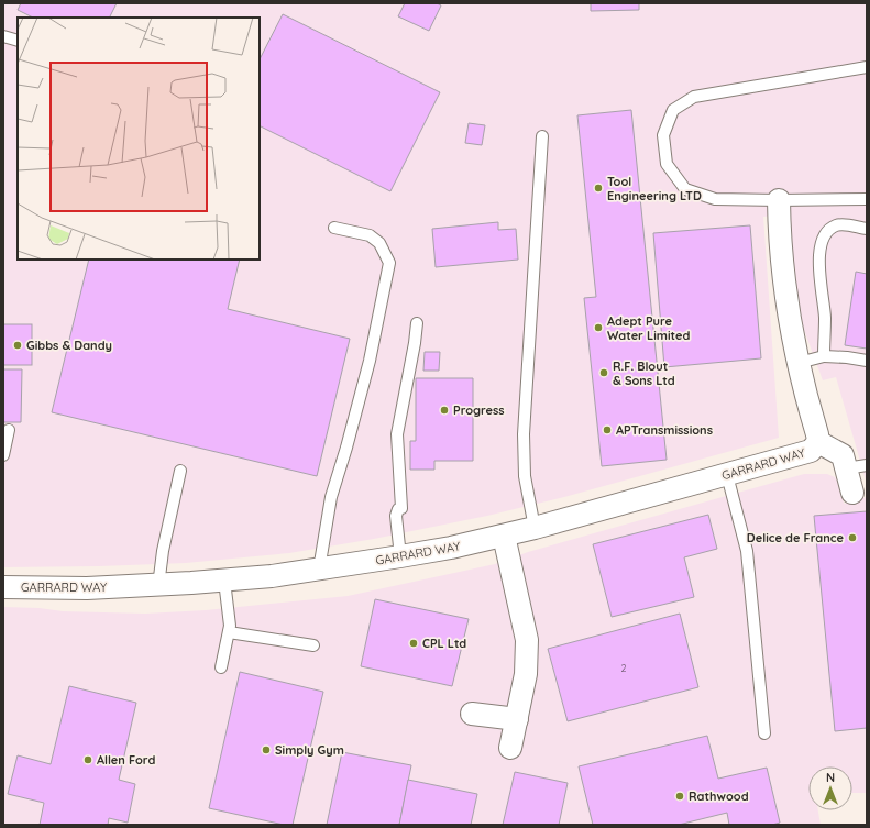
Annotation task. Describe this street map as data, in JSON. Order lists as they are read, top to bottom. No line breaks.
{"streets":{"street":["GARRARD WAY"]},"places":["Tool Engineering LTD","Adept Pure Water Limited","Gibbs & Dandy","R.F. Blout & Sons Ltd","Progress","APTransmissions","Delice de France","CPL Ltd","Simply Gym","Allen Ford","Rathwood"],"house_numbers":["2"],"north":"top"}
